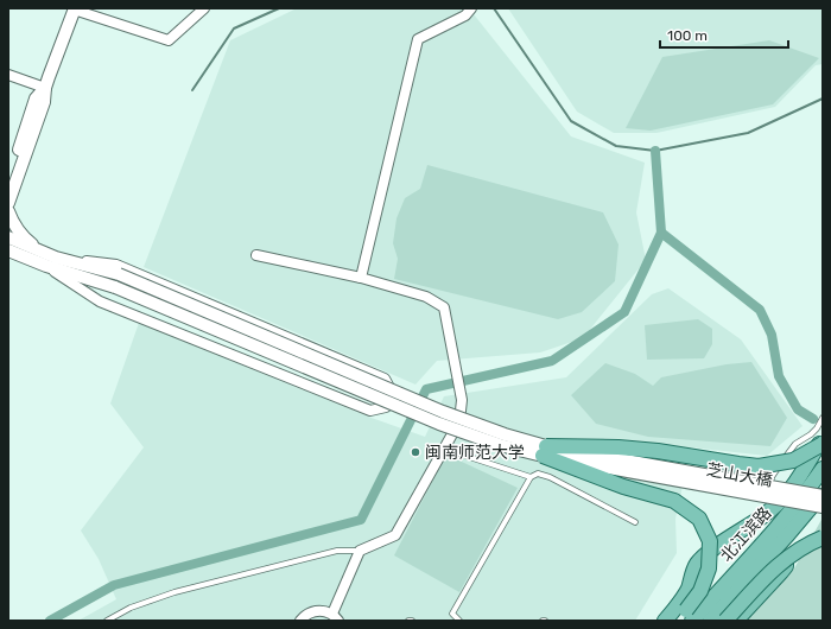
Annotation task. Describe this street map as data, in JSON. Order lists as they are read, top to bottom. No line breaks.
{"streets":{"main road":["北江滨路"],"street":["芝山大橋"]},"places":["闽南师范大学"],"scale_bar":"100 m"}
